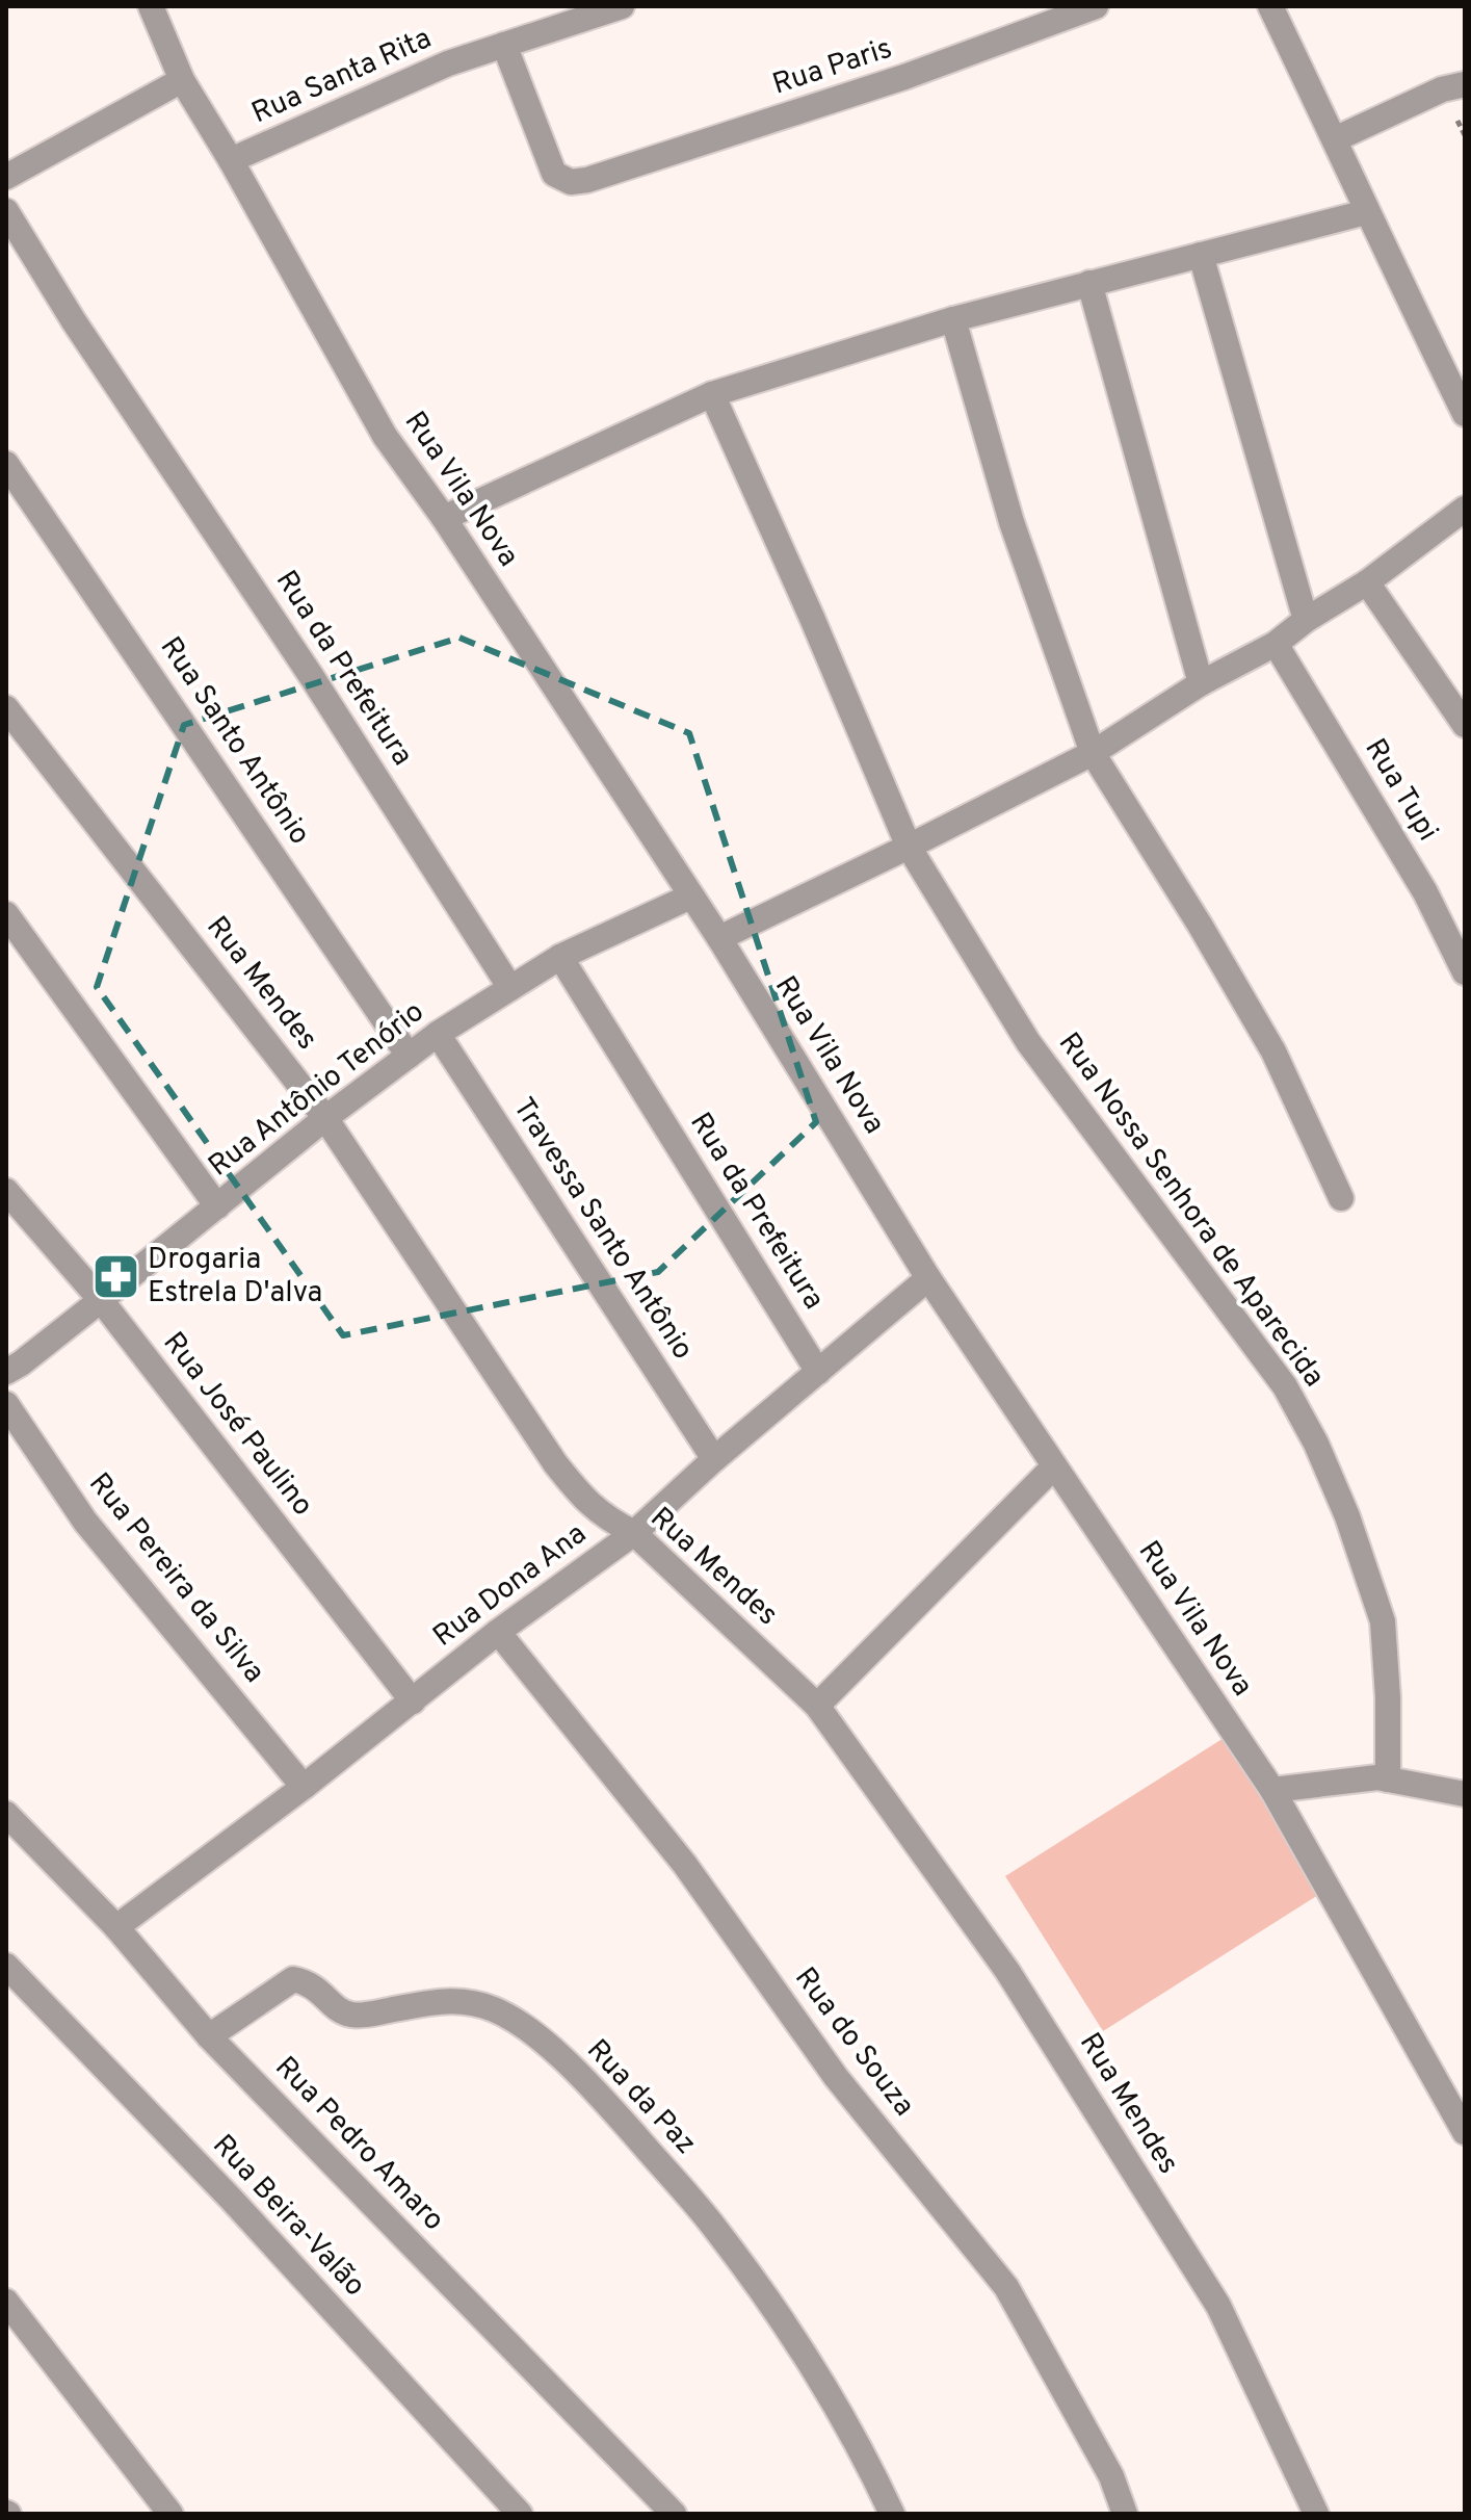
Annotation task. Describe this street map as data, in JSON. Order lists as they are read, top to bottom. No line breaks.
{"streets":{"street":["Rua Paris","Rua Santa Rita","Rua Vila Nova","Rua da Prefeitura","Rua Santo Antônio","Rua Tupi","Rua Mendes","Rua Antônio Tenório","Rua Nossa Senhora de Aparecida","Travessa Santo Antônio","Rua José Paulino","Rua Pereira da Silva","Rua Dona Ana","Rua do Souza","Rua da Paz","Rua Pedro Amaro","Rua Beira-Valão"]},"crossings":[["Rua Paris","Rua Santa Rita"],["Rua Santa Rita","Rua Vila Nova"],["Rua Vila Nova","Rua Antônio Tenório"],["Rua Vila Nova","Rua Dona Ana"],["Rua da Prefeitura","Rua Antônio Tenório"],["Rua da Prefeitura","Rua Dona Ana"],["Rua Santo Antônio","Rua Antônio Tenório"],["Rua Mendes","Rua Antônio Tenório"],["Rua Mendes","Rua Dona Ana"],["Rua Antônio Tenório","Travessa Santo Antônio"],["Rua Antônio Tenório","Rua José Paulino"],["Travessa Santo Antônio","Rua Dona Ana"],["Rua José Paulino","Rua Dona Ana"],["Rua Pereira da Silva","Rua Dona Ana"],["Rua Dona Ana","Rua do Souza"],["Rua Dona Ana","Rua Pedro Amaro"],["Rua da Paz","Rua Pedro Amaro"]],"places":{"pharmacy":["Drogaria Estrela D'alva"]}}
